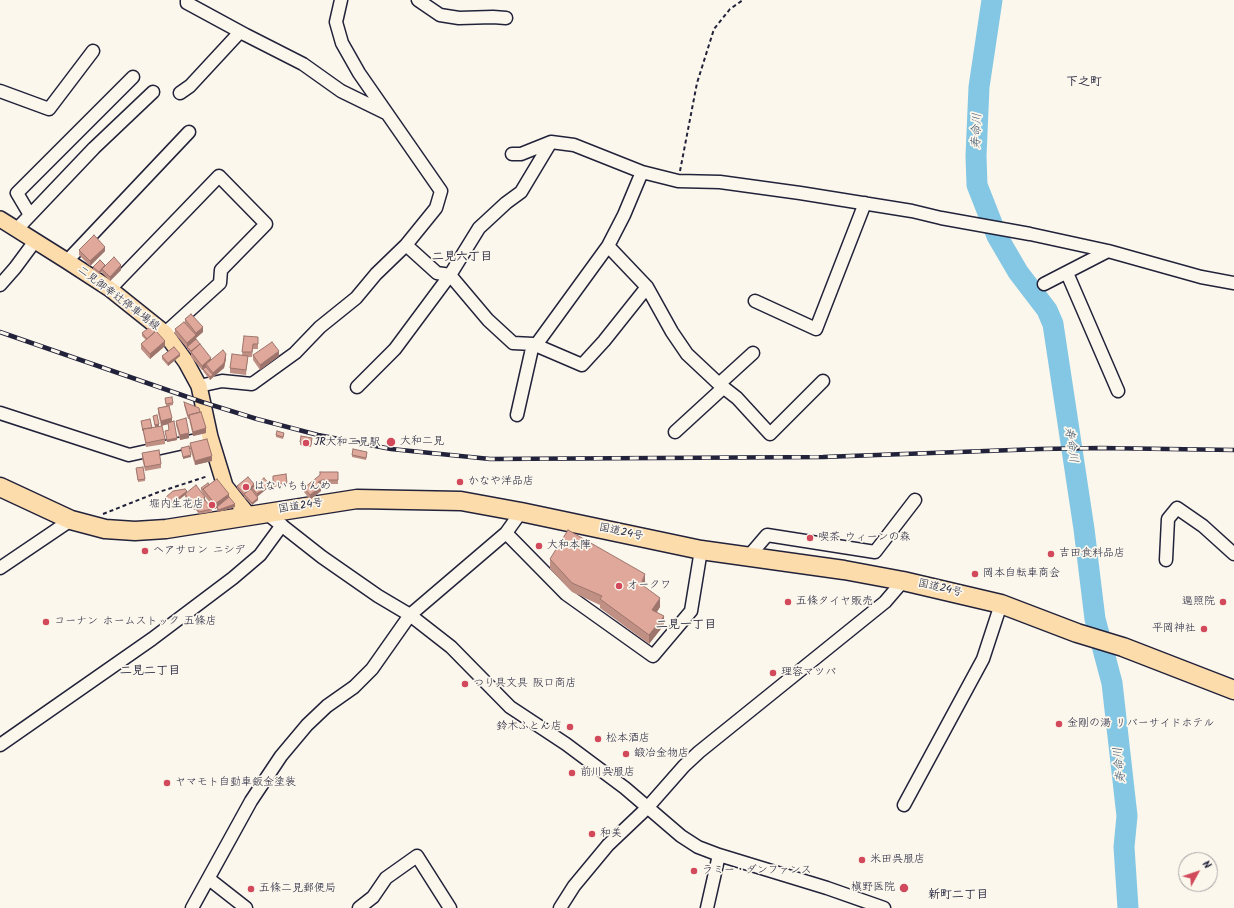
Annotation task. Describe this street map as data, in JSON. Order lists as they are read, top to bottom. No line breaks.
{"streets":{"highway":["国道24号"],"main road":["二見御幸辻停車場線"]},"crossings":[["二見御幸辻停車場線","国道24号"]],"districts":["下之町","二見六丁目","二見一丁目","二見二丁目","新町二丁目"],"water":["寿命川"],"places":["大和二見","JR大和二見駅","かなや洋品店","はないちもんめ","堀内生花店","喫茶 ウィーンの森","大和本陣","ヘアサロン ニシデ","吉田食料品店","岡本自転車商会","オークワ","五條タイヤ販売","遍照院","コーナン ホームストック 五條店","平岡神社","理容マツバ","つり具文具 阪口商店","金剛の湯 リバーサイドホテル","鈴木ふとん店","松本酒店","鍛冶金物店","前川呉服店","ヤマモト自動車鈑金塗装","和美","米田呉服店","ラミー・ダンファンス","槇野医院","五條二見郵便局"],"north":"top right"}
